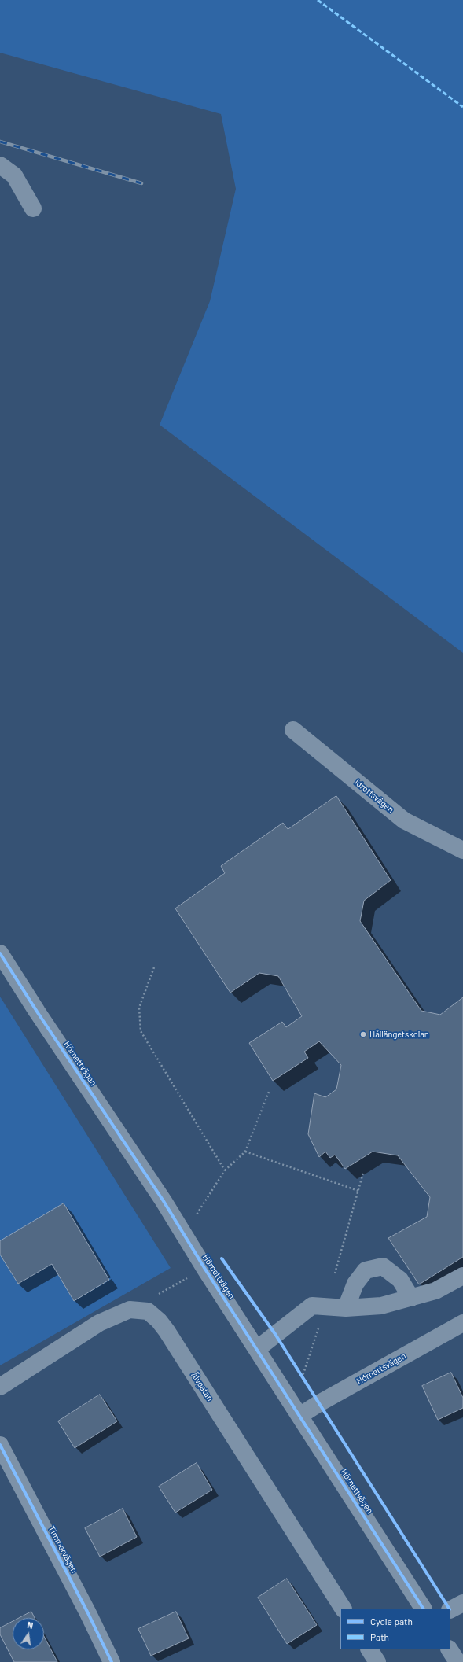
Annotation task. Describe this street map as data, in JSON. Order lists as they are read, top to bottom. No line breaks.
{"streets":{"street":["Idrottsvägen","Hörnettvägen","Hörnettsvägen","Älvgatan","Timmervägen"]},"crossings":[["Hörnettvägen","Hörnettsvägen"]],"places":["Hållängetskolan"],"legend":["Cycle path","Path"],"north":"top"}
